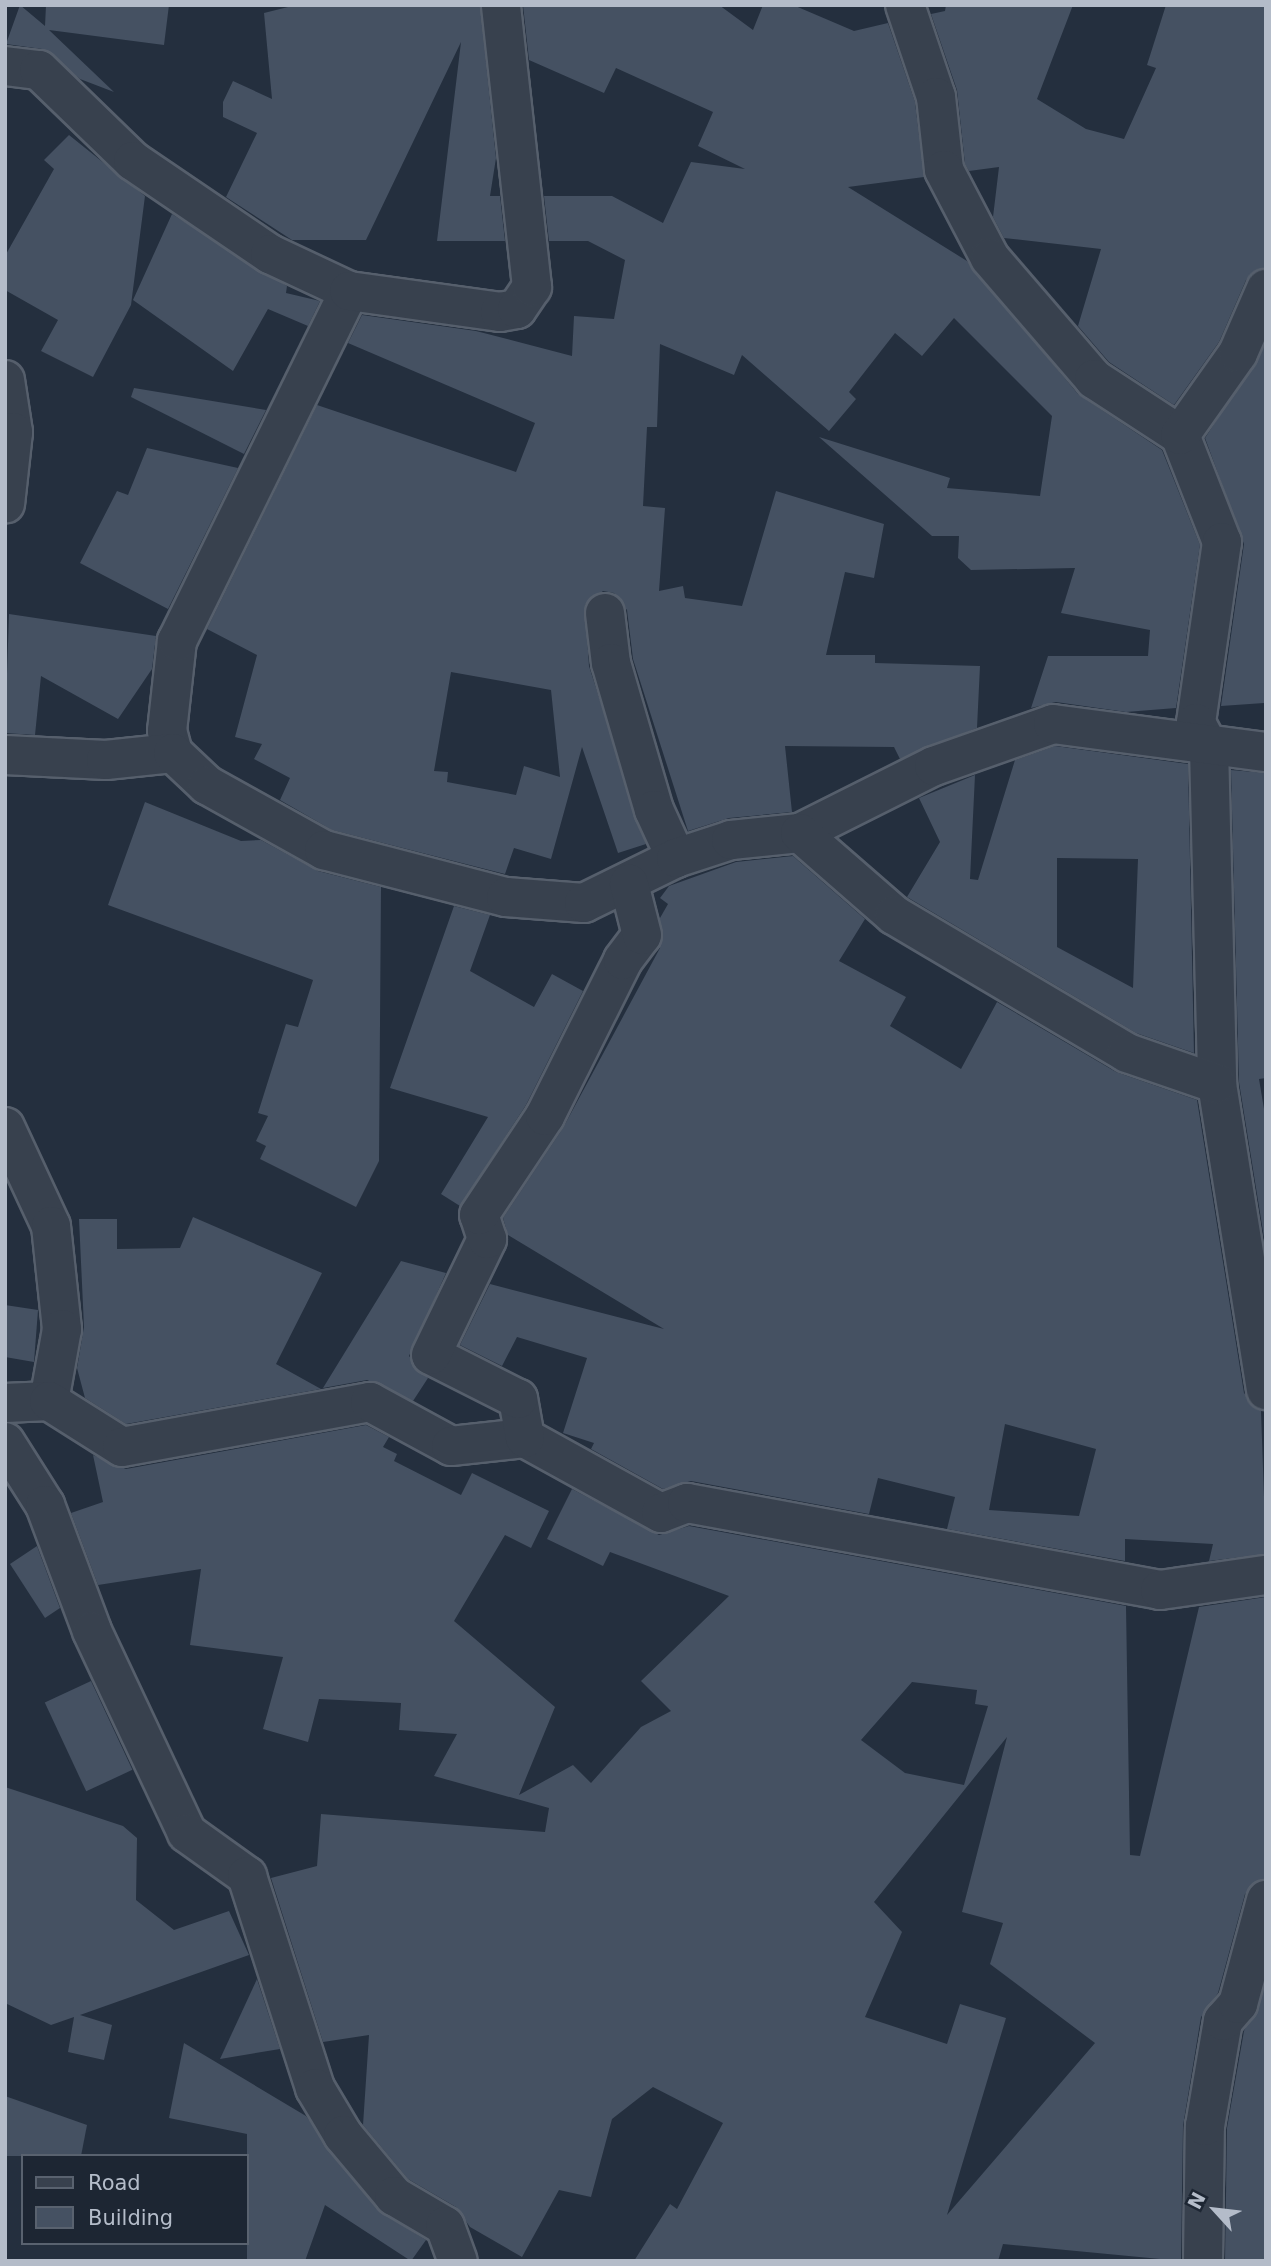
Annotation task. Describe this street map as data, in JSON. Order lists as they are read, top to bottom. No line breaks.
{"legend":["Road","Building"],"north":"top left"}
